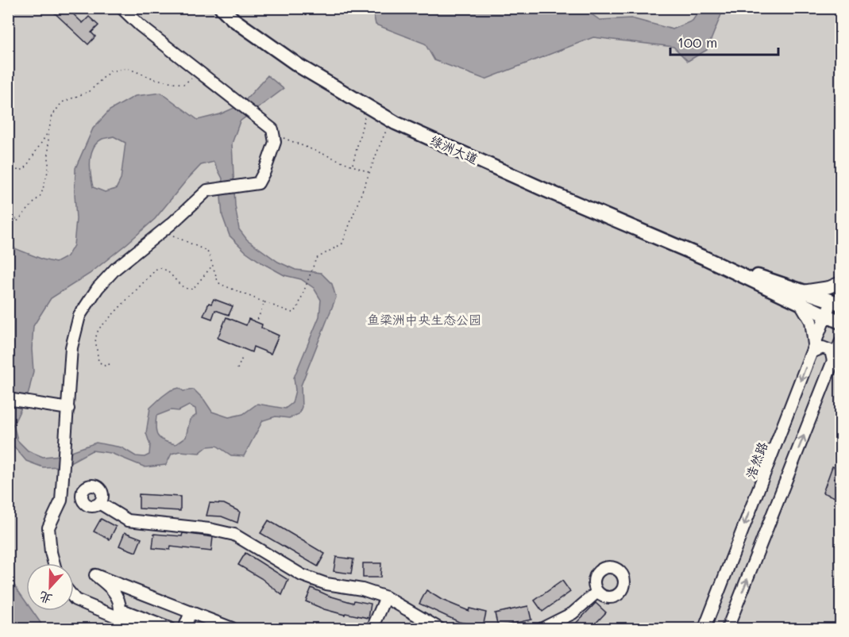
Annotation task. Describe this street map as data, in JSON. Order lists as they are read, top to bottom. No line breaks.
{"streets":{"main road":["绿洲大道"],"street":["浩然路"]},"crossings":[["绿洲大道","浩然路"]],"parks":["鱼梁洲中央生态公园"],"scale_bar":"100 m","north":"bottom"}
